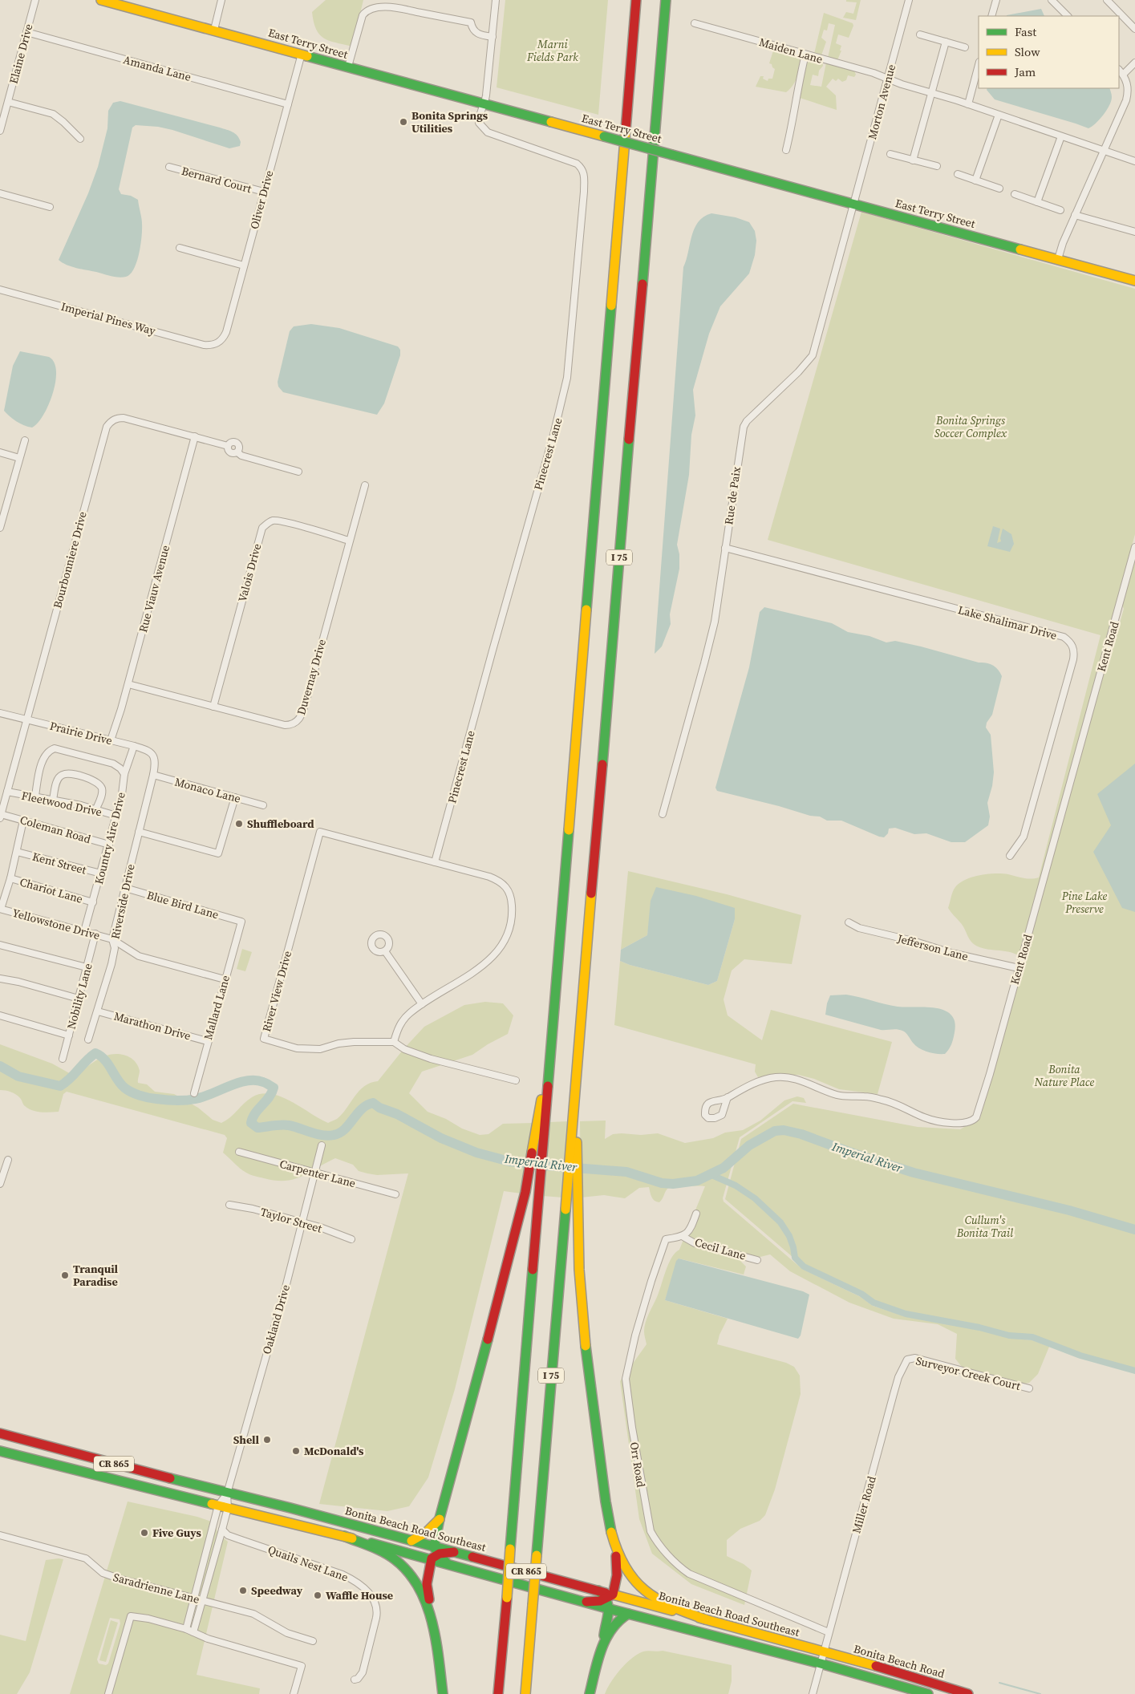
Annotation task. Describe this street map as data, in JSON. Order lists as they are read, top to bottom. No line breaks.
{"streets":{"main road":["East Terry Street","I 75","CR 865","Bonita Beach Road Southeast","Bonita Beach Road"],"street":["Maiden Lane","Elaine Drive","Amanda Lane","Morton Avenue","Bernard Court","Oliver Drive","Imperial Pines Way","Pinecrest Lane","Rue de Paix","Bourbonniere Drive","Valois Drive","Rue Viauv Avenue","Lake Shalimar Drive","Kent Road","Duvernay Drive","Prairie Drive","Monaco Lane","Fleetwood Drive","Coleman Road","Kountry Aire Drive","Kent Street","Chariot Lane","Riverside Drive","Blue Bird Lane","Yellowstone Drive","Jefferson Lane","River View Drive","Nobility Lane","Mallard Lane","Marathon Drive","Carpenter Lane","Taylor Street","Cecil Lane","Oakland Drive","Surveyor Creek Court","Orr Road","Miller Road","Quails Nest Lane","Saradrienne Lane"]},"crossings":[["East Terry Street","Morton Avenue"],["East Terry Street","Oliver Drive"],["East Terry Street","Pinecrest Lane"],["East Terry Street","Rue de Paix"],["Maiden Lane","Morton Avenue"],["Elaine Drive","Amanda Lane"],["Amanda Lane","Oliver Drive"],["Morton Avenue","Rue de Paix"],["Bernard Court","Oliver Drive"],["Oliver Drive","Imperial Pines Way"],["Pinecrest Lane","River View Drive"],["Rue de Paix","Lake Shalimar Drive"],["Bourbonniere Drive","Rue Viauv Avenue"],["Bourbonniere Drive","Prairie Drive"],["Bourbonniere Drive","Fleetwood Drive"],["Bourbonniere Drive","Coleman Road"],["Valois Drive","Duvernay Drive"],["Rue Viauv Avenue","Duvernay Drive"],["Rue Viauv Avenue","Prairie Drive"],["Kent Road","Jefferson Lane"],["Prairie Drive","Kountry Aire Drive"],["Prairie Drive","Riverside Drive"],["Monaco Lane","Riverside Drive"],["Fleetwood Drive","Kountry Aire Drive"],["Coleman Road","Kountry Aire Drive"],["Kountry Aire Drive","Kent Street"],["Kountry Aire Drive","Chariot Lane"],["Kountry Aire Drive","Yellowstone Drive"],["Riverside Drive","Blue Bird Lane"],["Riverside Drive","Yellowstone Drive"],["Riverside Drive","Marathon Drive"],["Blue Bird Lane","Mallard Lane"],["Yellowstone Drive","Nobility Lane"],["Yellowstone Drive","Mallard Lane"],["Mallard Lane","Marathon Drive"],["Carpenter Lane","Oakland Drive"],["Taylor Street","Oakland Drive"],["Cecil Lane","Orr Road"],["Oakland Drive","CR 865"],["Oakland Drive","Bonita Beach Road Southeast"],["Surveyor Creek Court","Miller Road"],["CR 865","Miller Road"],["CR 865","Bonita Beach Road Southeast"],["CR 865","Bonita Beach Road"],["Orr Road","Miller Road"],["Miller Road","Bonita Beach Road Southeast"],["Miller Road","Bonita Beach Road"],["Bonita Beach Road Southeast","Bonita Beach Road"]],"water":["Imperial River"],"parks":["Marni Fields Park","Bonita Springs Soccer Complex","Pine Lake Preserve","Bonita Nature Place","Cullum's Bonita Trail"],"places":["Bonita Springs Utilities","Shuffleboard","Tranquil Paradise","Shell","McDonald's","Five Guys","Speedway","Waffle House"],"legend":["Fast","Slow","Jam"]}
